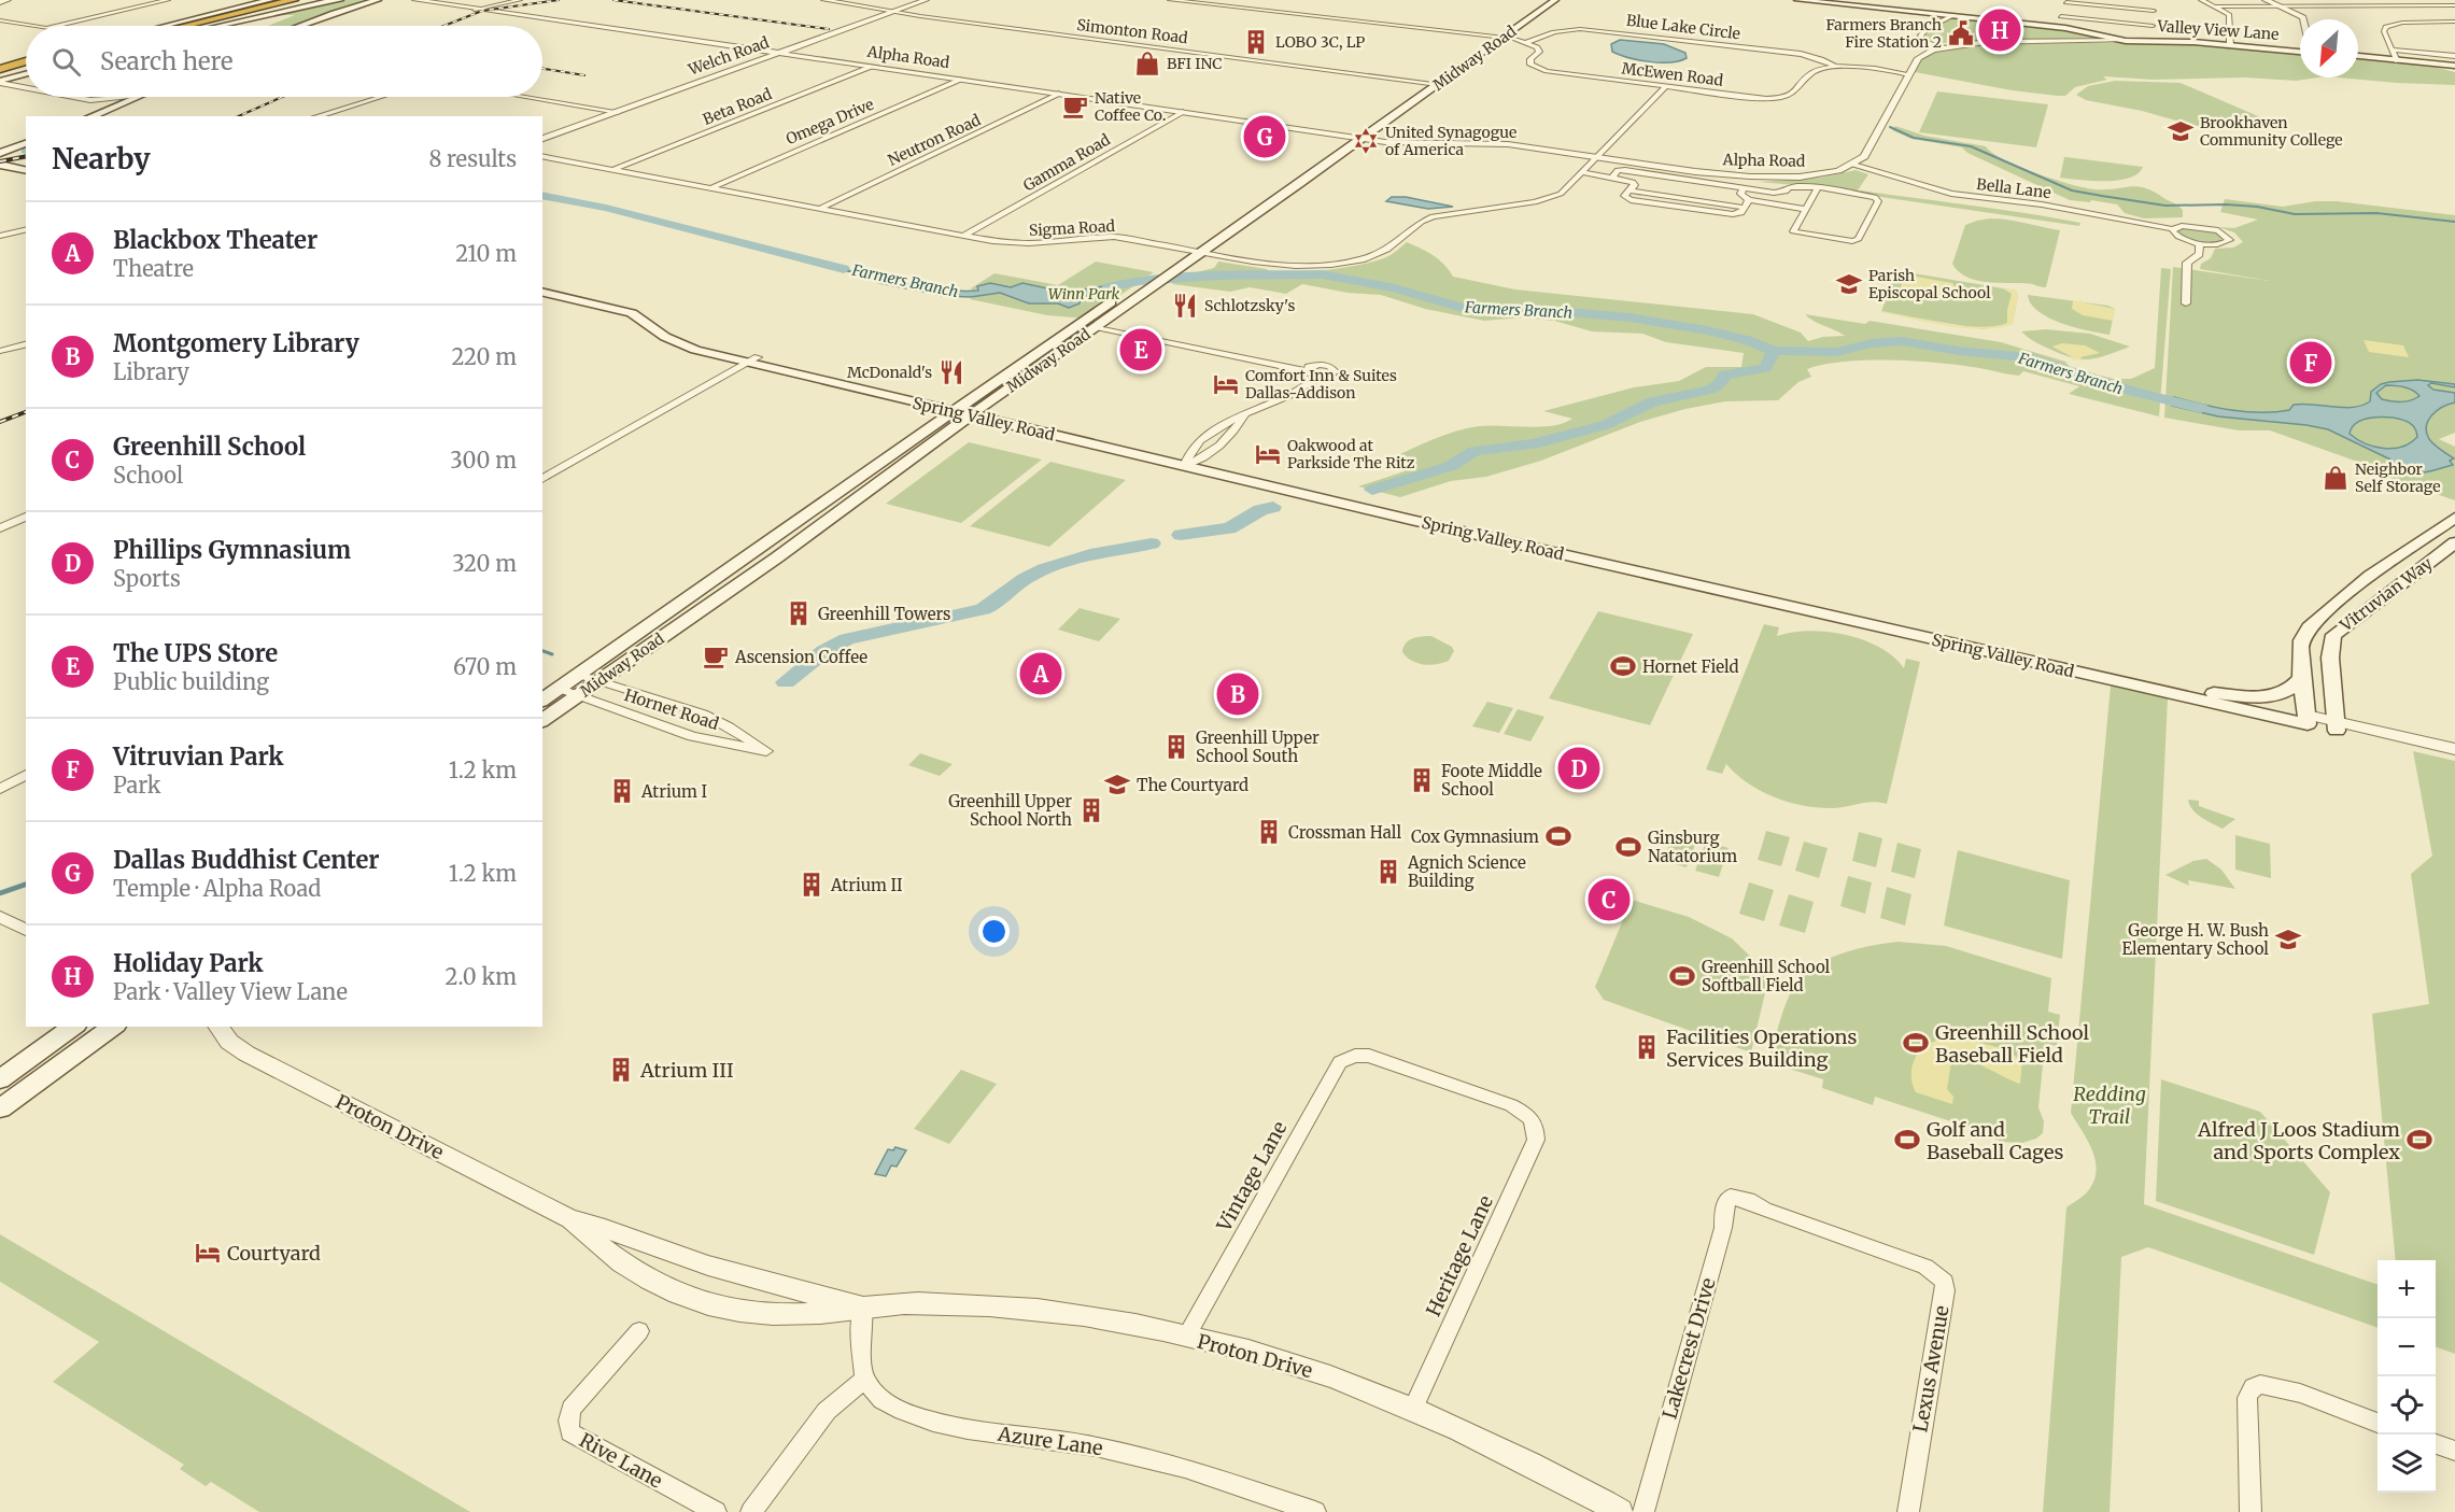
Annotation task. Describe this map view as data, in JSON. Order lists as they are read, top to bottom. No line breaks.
{"streets":{"main road":["Valley View Lane","Midway Road","Spring Valley Road","Vitruvian Way"],"street":["Blue Lake Circle","Simonton Road","Welch Road","Alpha Road","McEwen Road","Beta Road","Omega Drive","Neutron Road","Gamma Road","Bella Lane","Sigma Road","Hornet Road","Proton Drive","Vintage Lane","Heritage Lane","Lakecrest Drive","Lexus Avenue","Azure Lane","Rive Lane"]},"crossings":[["Blue Lake Circle","McEwen Road"],["Valley View Lane","Alpha Road"],["Simonton Road","Welch Road"],["Simonton Road","Midway Road"],["Welch Road","Alpha Road"],["Alpha Road","Midway Road"],["Alpha Road","McEwen Road"],["Alpha Road","Beta Road"],["Alpha Road","Omega Drive"],["Alpha Road","Neutron Road"],["Alpha Road","Gamma Road"],["Alpha Road","Bella Lane"],["Alpha Road","Sigma Road"],["Midway Road","Sigma Road"],["Midway Road","Spring Valley Road"],["Midway Road","Hornet Road"],["Beta Road","Sigma Road"],["Omega Drive","Sigma Road"],["Neutron Road","Sigma Road"],["Gamma Road","Sigma Road"],["Spring Valley Road","Vitruvian Way"],["Proton Drive","Vintage Lane"],["Proton Drive","Heritage Lane"],["Vintage Lane","Heritage Lane"],["Lakecrest Drive","Lexus Avenue"]],"water":["Farmers Branch"],"parks":["Winn Park","Redding Trail"],"places":{"public building":["Farmers Branch Fire Station 2"],"building":["LOBO 3C, LP","Greenhill Towers","Greenhill Upper School South","Foote Middle School","Atrium I","Greenhill Upper School North","Crossman Hall","Agnich Science Building","Atrium II","Facilities Operations Services Building","Atrium III"],"shop":["BFI INC","Neighbor Self Storage"],"cafe":["Native Coffee Co.","Ascension Coffee"],"school or university":["Brookhaven Community College","Parish Episcopal School","The Courtyard","George H. W. Bush Elementary School"],"synagogue":["United Synagogue of America"],"restaurant":["Schlotzsky's","McDonald's"],"hotel":["Comfort Inn & Suites Dallas-Addison","Oakwood at Parkside The Ritz","Courtyard"],"sports":["Hornet Field","Cox Gymnasium","Ginsburg Natatorium","Greenhill School Softball Field","Greenhill School Baseball Field","Golf and Baseball Cages","Alfred J Loos Stadium and Sports Complex"]},"north":"bottom left","page":{"pins":["H","G","E","F","A","B","D","C"],"search":"Search here","heading":["Nearby","8 results"],"list":[{"mark":"A","name":"Blackbox Theater","note":"Theatre","value":"210 m"},{"mark":"B","name":"Montgomery Library","note":"Library","value":"220 m"},{"mark":"C","name":"Greenhill School","note":"School","value":"300 m"},{"mark":"D","name":"Phillips Gymnasium","note":"Sports","value":"320 m"},{"mark":"E","name":"The UPS Store","note":"Public building","value":"670 m"},{"mark":"F","name":"Vitruvian Park","note":"Park","value":"1.2 km"},{"mark":"G","name":"Dallas Buddhist Center","note":"Temple · Alpha Road","value":"1.2 km"},{"mark":"H","name":"Holiday Park","note":"Park · Valley View Lane","value":"2.0 km"}],"map_buttons":["+","−"]}}
